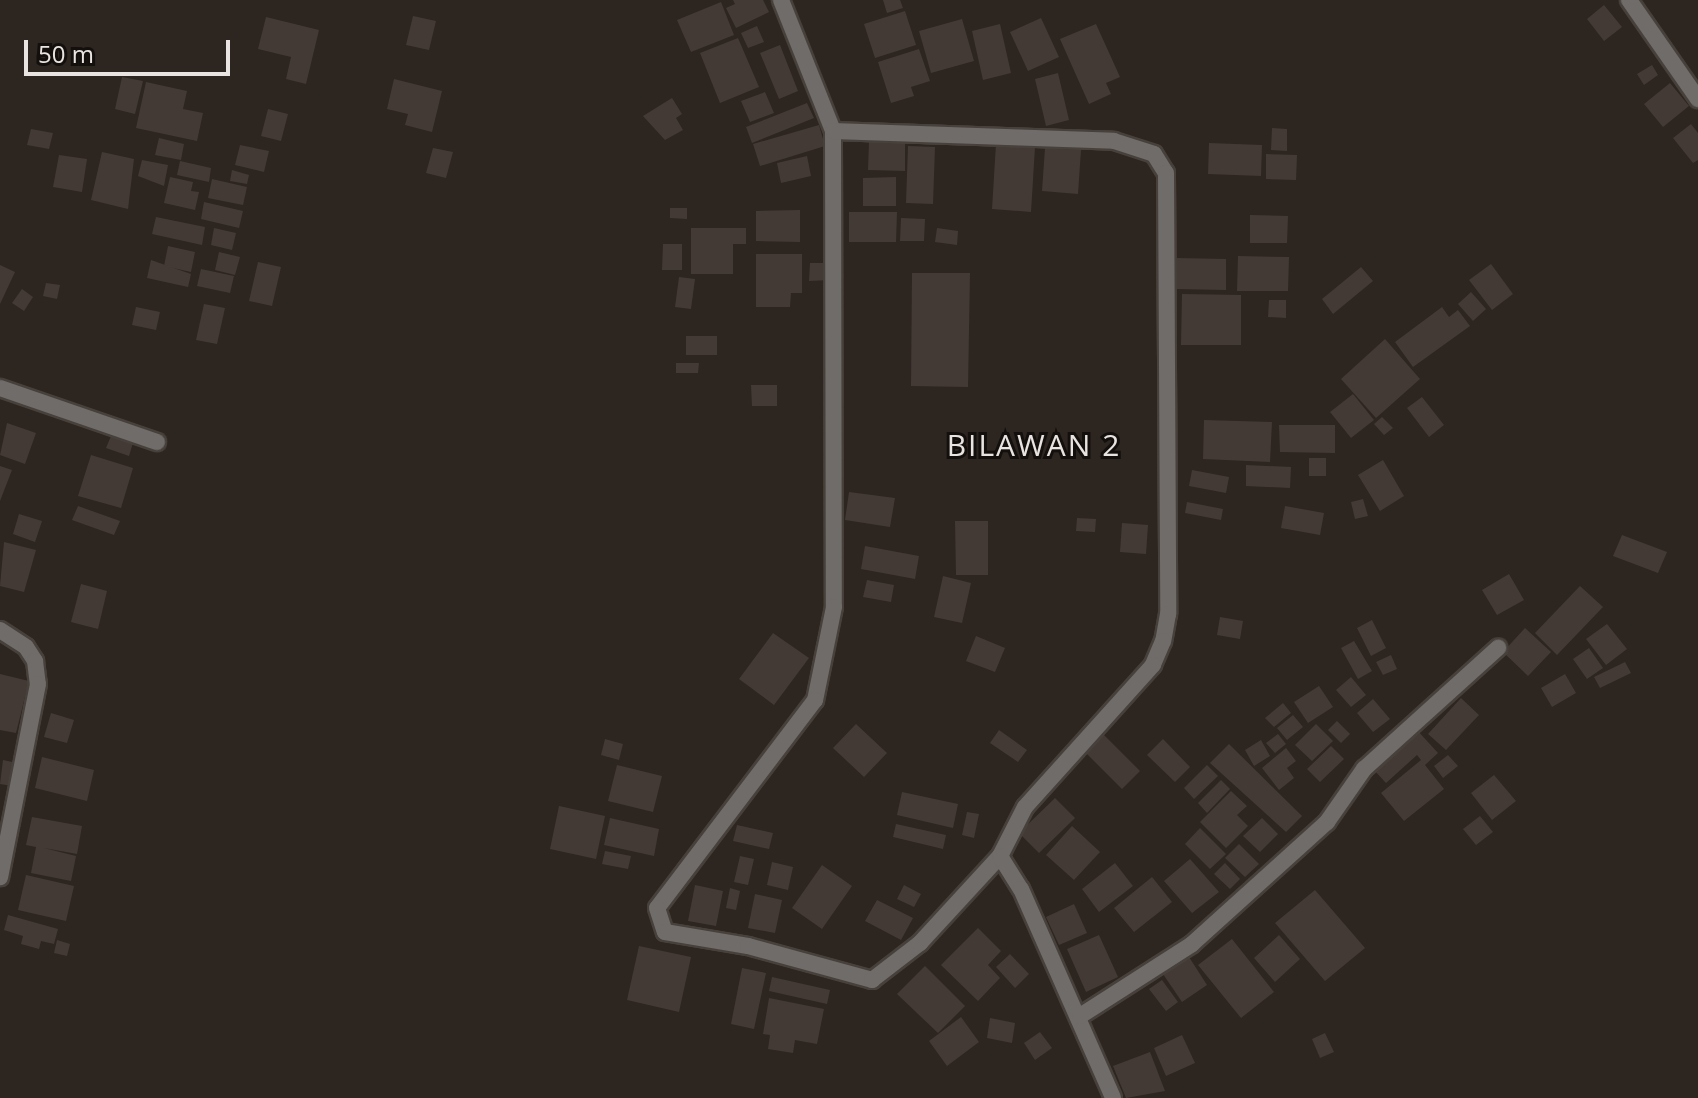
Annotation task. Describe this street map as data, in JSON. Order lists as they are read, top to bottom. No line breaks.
{"districts":["BILAWAN 2"],"scale_bar":"50 m"}
